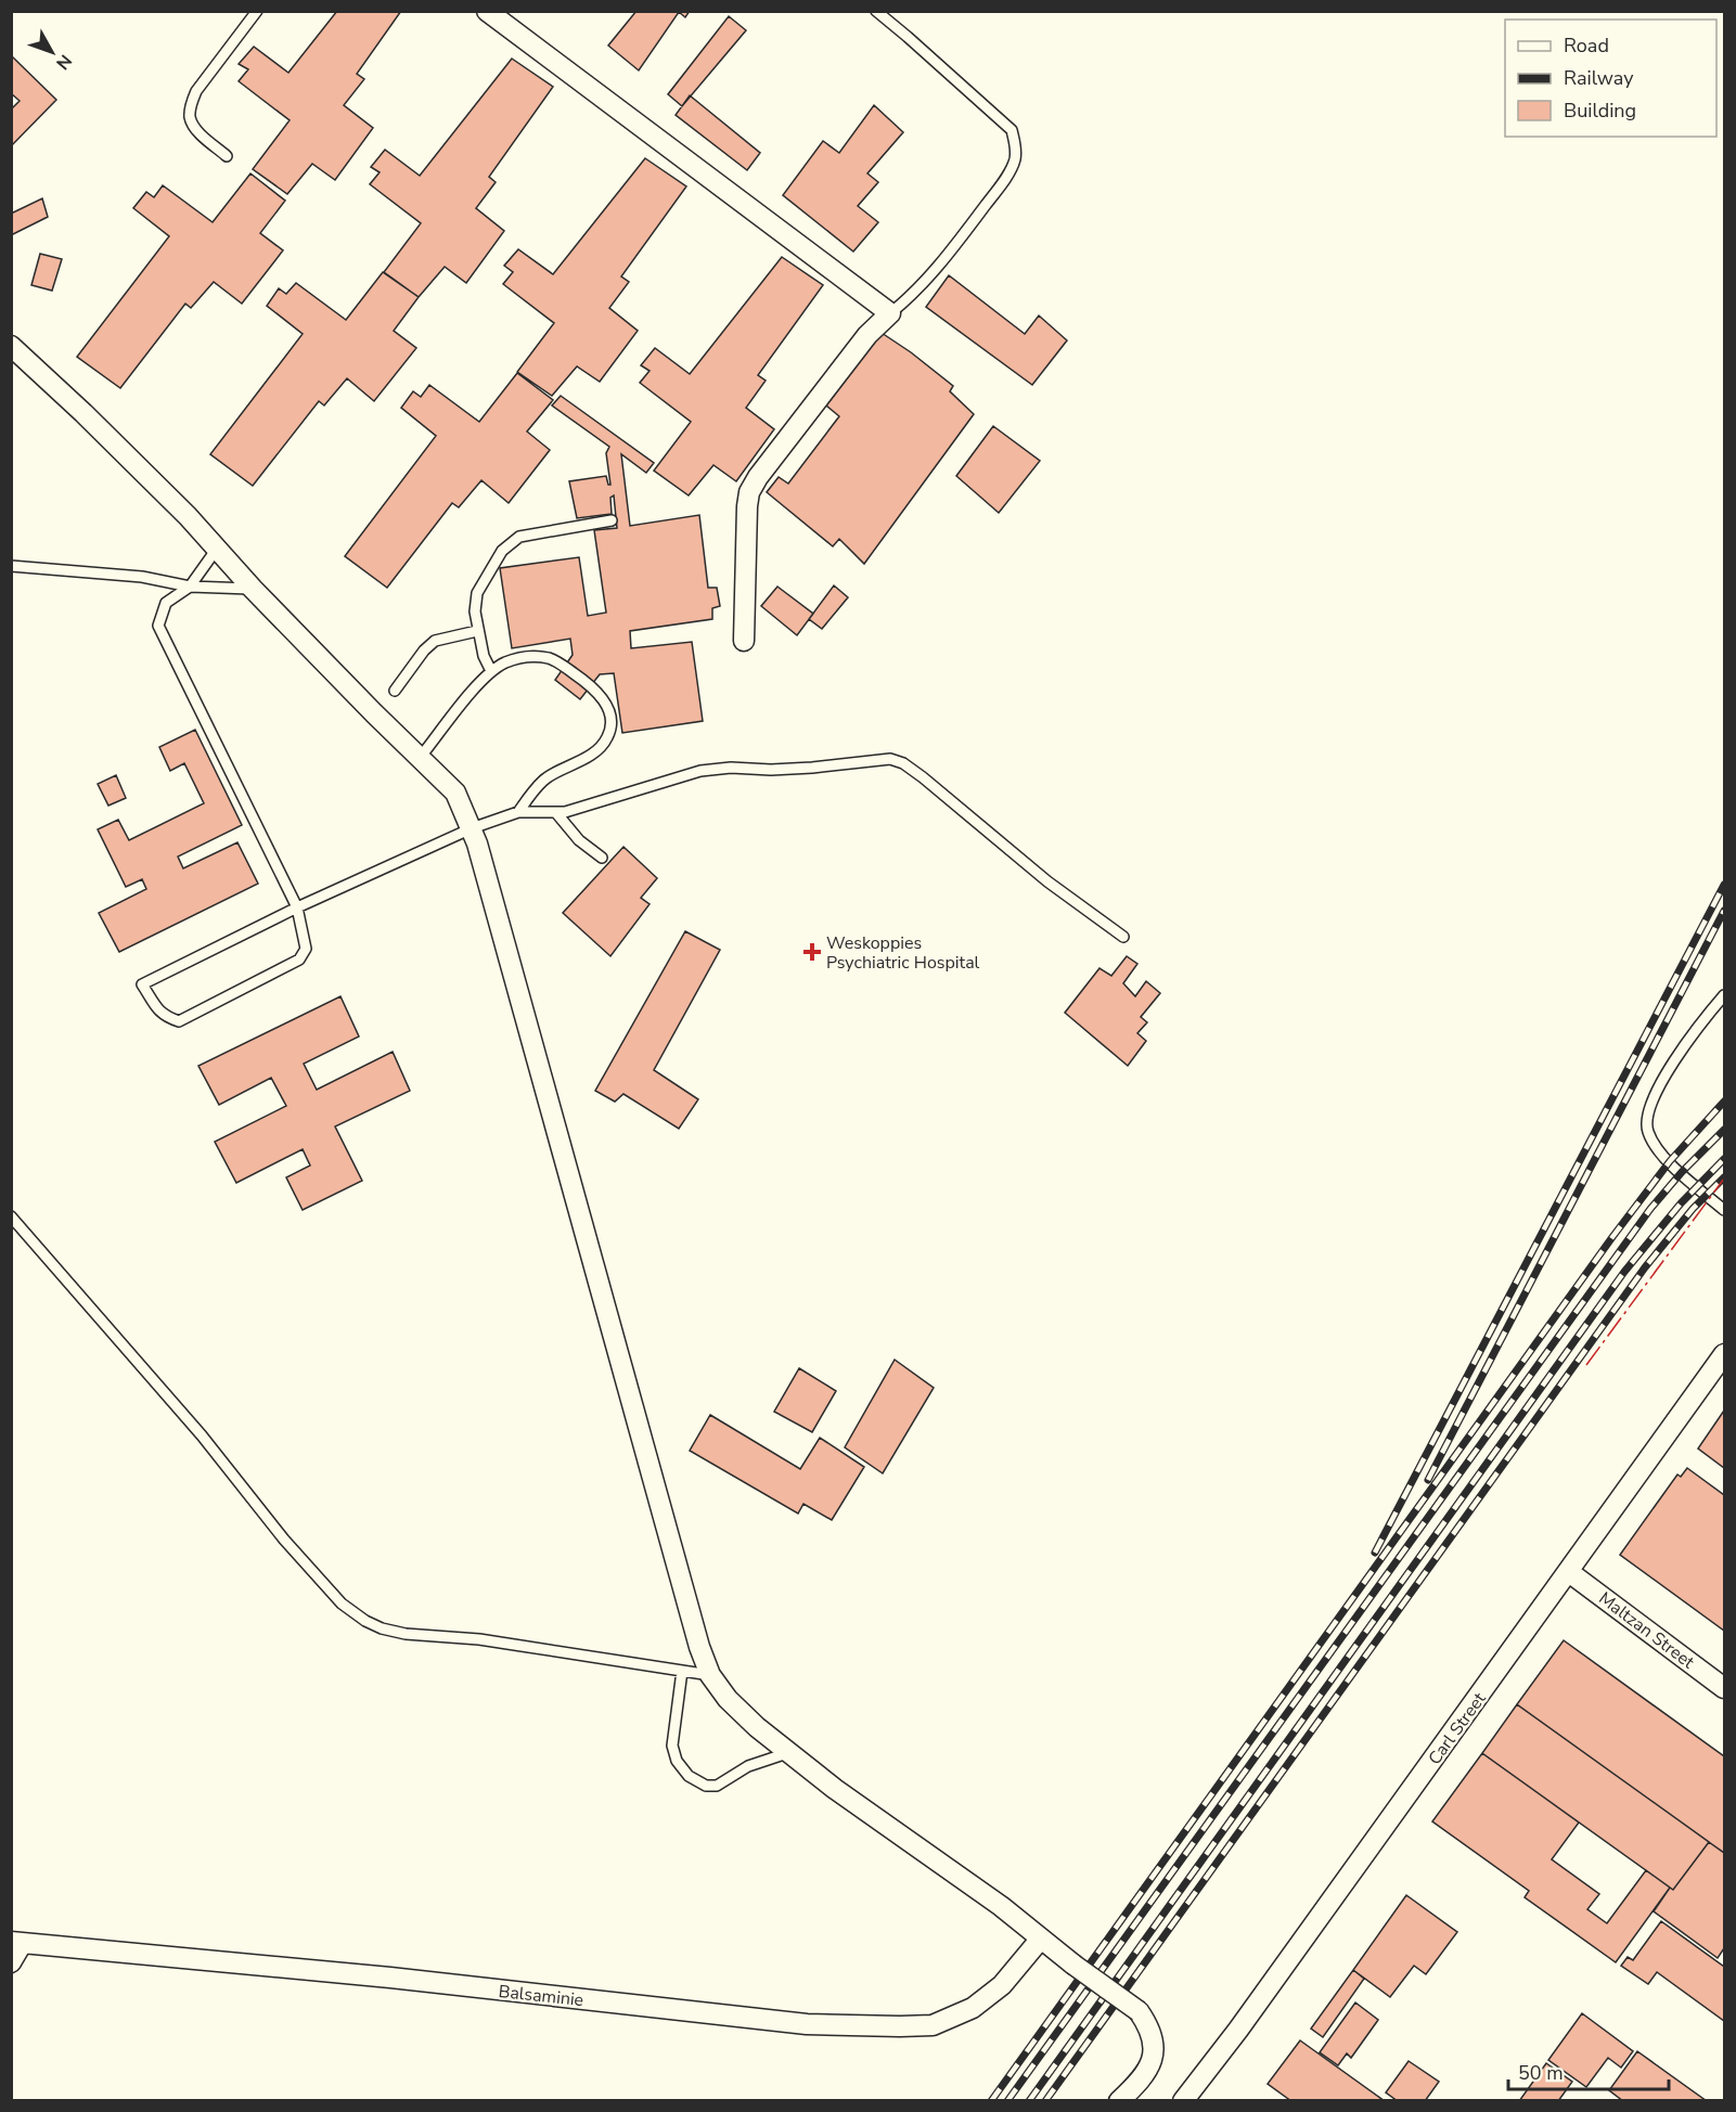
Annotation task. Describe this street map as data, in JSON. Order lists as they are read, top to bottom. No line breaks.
{"streets":{"street":["Maltzan Street","Carl Street","Balsaminie"]},"crossings":[["Maltzan Street","Carl Street"]],"places":{"health":["Weskoppies Psychiatric Hospital"]},"legend":["Road","Railway","Building"],"scale_bar":"50 m","north":"bottom right"}
